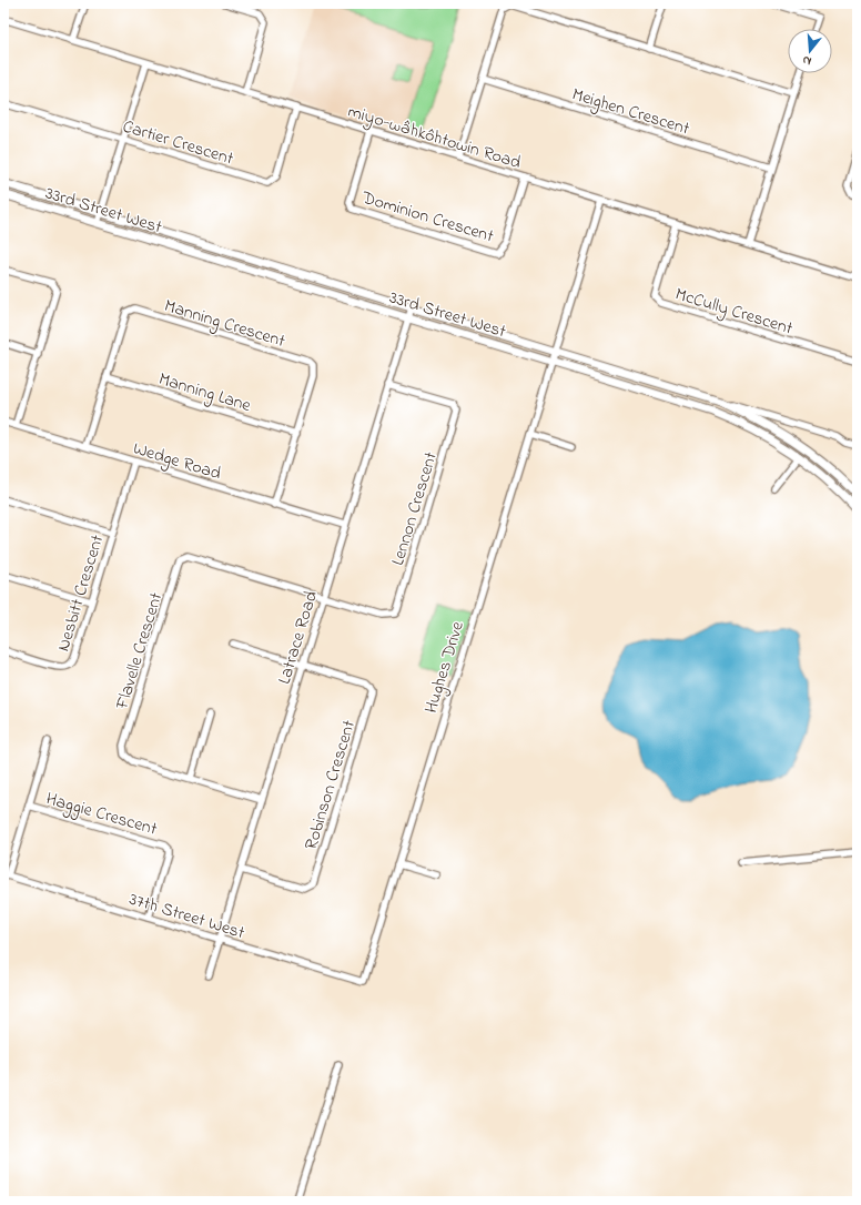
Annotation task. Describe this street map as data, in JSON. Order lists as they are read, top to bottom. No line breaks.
{"streets":{"main road":["33rd Street West"],"street":["Meighen Crescent","miyo-wâhkôhtowin Road","Cartier Crescent","Dominion Crescent","McCully Crescent","Manning Crescent","Manning Lane","Wedge Road","Lennon Crescent","Nesbitt Crescent","Latrace Road","Flavelle Crescent","Hughes Drive","Robinson Crescent","Haggie Crescent","37th Street West"]},"crossings":[["miyo-wâhkôhtowin Road","Cartier Crescent"],["miyo-wâhkôhtowin Road","Dominion Crescent"],["miyo-wâhkôhtowin Road","McCully Crescent"],["miyo-wâhkôhtowin Road","Hughes Drive"],["33rd Street West","Latrace Road"],["33rd Street West","Hughes Drive"],["Manning Crescent","Manning Lane"],["Manning Crescent","Wedge Road"],["Wedge Road","Nesbitt Crescent"],["Wedge Road","Latrace Road"],["Lennon Crescent","Latrace Road"],["Lennon Crescent","Flavelle Crescent"],["Latrace Road","Flavelle Crescent"],["Latrace Road","Robinson Crescent"],["Latrace Road","37th Street West"],["Hughes Drive","37th Street West"],["Haggie Crescent","37th Street West"]],"north":"bottom"}
